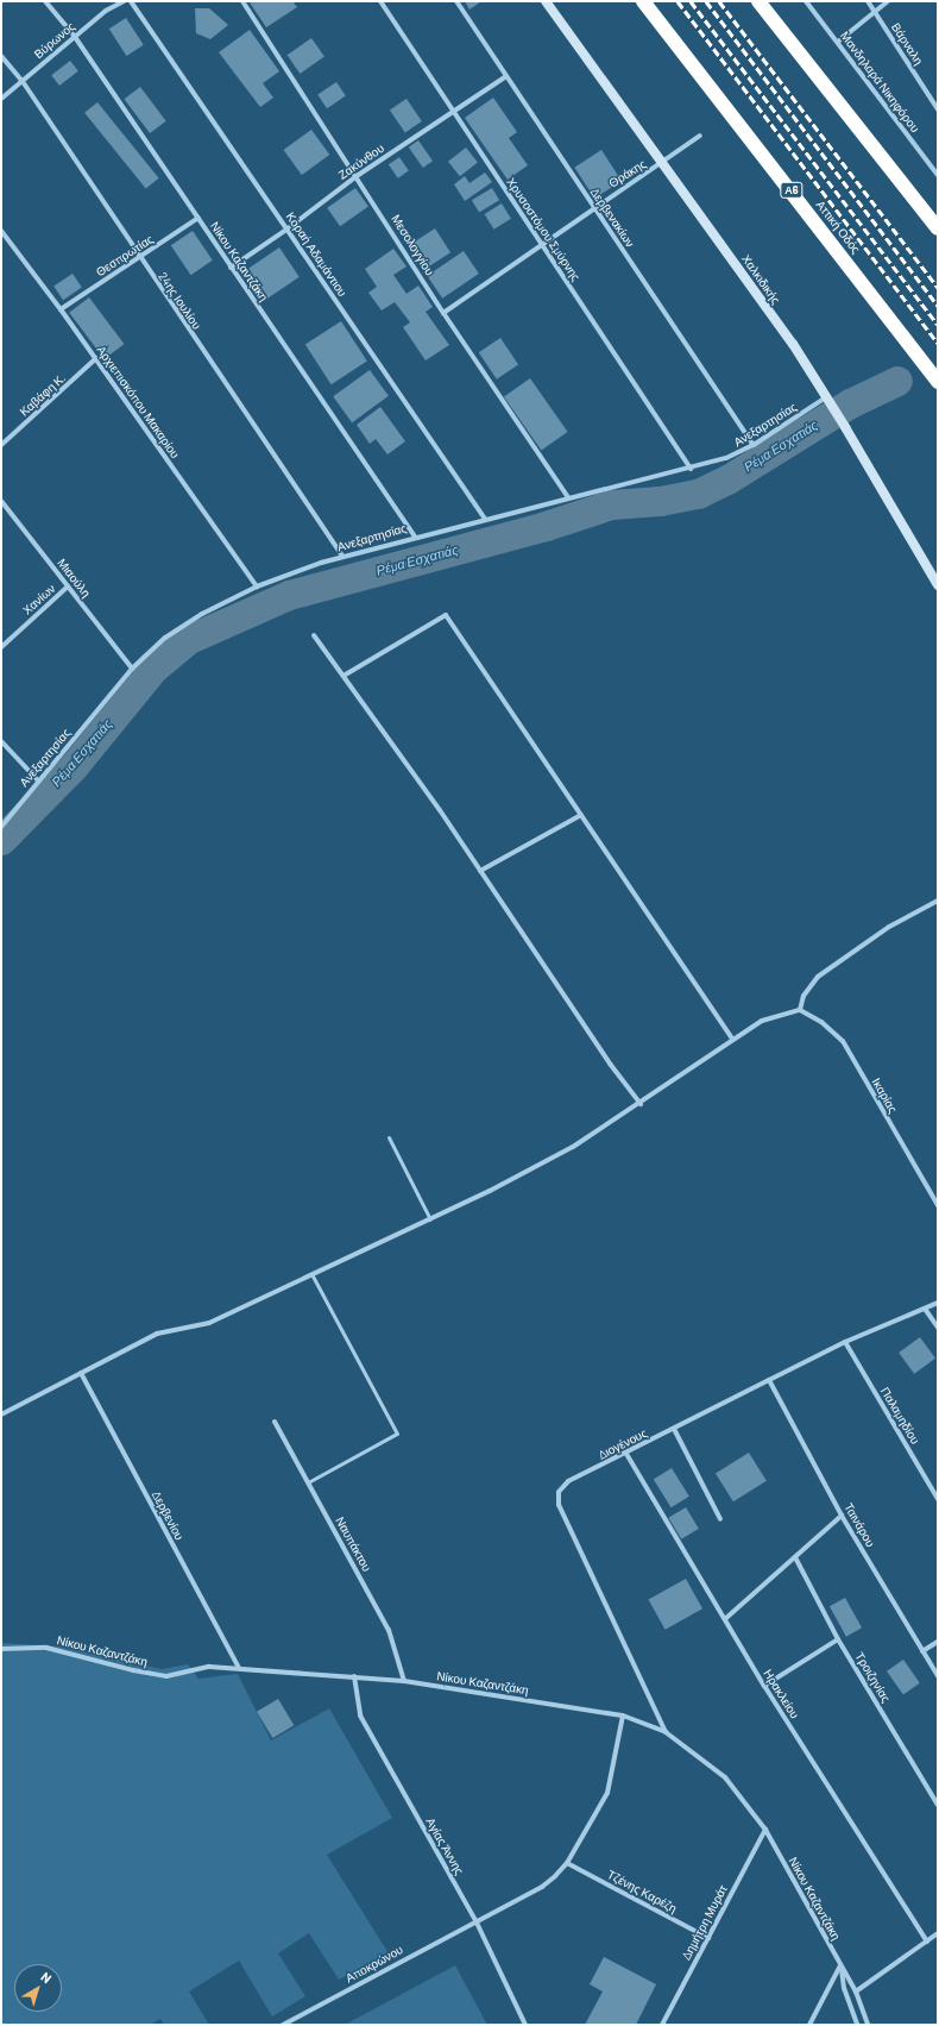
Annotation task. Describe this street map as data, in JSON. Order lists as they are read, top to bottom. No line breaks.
{"streets":{"highway":["Α6","Αττική Οδός"],"street":["Βύρωνος","Βάρναλη","Μανδηλαρά Νικηφόρου","Ζακύνθου","Θράκης","Δερβενακίων","Χρυσοστόμου Σμύρνης","Μεσολογγίου","Κοραή Αδαμάντιου","Θεσπρωτίας","Νίκου Καζαντζάκη","Χαλκιδικής","24ης Ιουλίου","Καβάφη Κ.","Αρχιεπισκόπου Μακαρίου","Ανεξαρτησίας","Μιαούλη","Χανίων","Ικαρίας","Παλαμηδίου","Διογένους","Δερβενίου","Ταινάρου","Ναυπάκτου","Τροιζηνίας","Ηρακλείου","Αγίας Άννης","Τζένης Καρέζη","Δημήτρη Μυράτ","Αποκρώνου"]},"crossings":[["Βύρωνος","Νίκου Καζαντζάκη"],["Βύρωνος","24ης Ιουλίου"],["Ζακύνθου","Δερβενακίων"],["Ζακύνθου","Χρυσοστόμου Σμύρνης"],["Ζακύνθου","Μεσολογγίου"],["Ζακύνθου","Κοραή Αδαμάντιου"],["Ζακύνθου","Νίκου Καζαντζάκη"],["Θράκης","Δερβενακίων"],["Θράκης","Χρυσοστόμου Σμύρνης"],["Θράκης","Μεσολογγίου"],["Θράκης","Χαλκιδικής"],["Δερβενακίων","Ανεξαρτησίας"],["Χρυσοστόμου Σμύρνης","Ανεξαρτησίας"],["Μεσολογγίου","Ανεξαρτησίας"],["Κοραή Αδαμάντιου","Ανεξαρτησίας"],["Θεσπρωτίας","Νίκου Καζαντζάκη"],["Θεσπρωτίας","24ης Ιουλίου"],["Θεσπρωτίας","Αρχιεπισκόπου Μακαρίου"],["Νίκου Καζαντζάκη","Ανεξαρτησίας"],["Νίκου Καζαντζάκη","Διογένους"],["Νίκου Καζαντζάκη","Δερβενίου"],["Νίκου Καζαντζάκη","Ναυπάκτου"],["Νίκου Καζαντζάκη","Αγίας Άννης"],["Νίκου Καζαντζάκη","Δημήτρη Μυράτ"],["Νίκου Καζαντζάκη","Αποκρώνου"],["Χαλκιδικής","Ανεξαρτησίας"],["24ης Ιουλίου","Ανεξαρτησίας"],["Καβάφη Κ.","Αρχιεπισκόπου Μακαρίου"],["Αρχιεπισκόπου Μακαρίου","Ανεξαρτησίας"],["Ανεξαρτησίας","Μιαούλη"],["Μιαούλη","Χανίων"],["Παλαμηδίου","Διογένους"],["Διογένους","Ταινάρου"],["Διογένους","Ηρακλείου"],["Αγίας Άννης","Αποκρώνου"],["Τζένης Καρέζη","Δημήτρη Μυράτ"],["Τζένης Καρέζη","Αποκρώνου"]],"water":["Ρέμα Εσχατιάς"],"north":"top right"}
